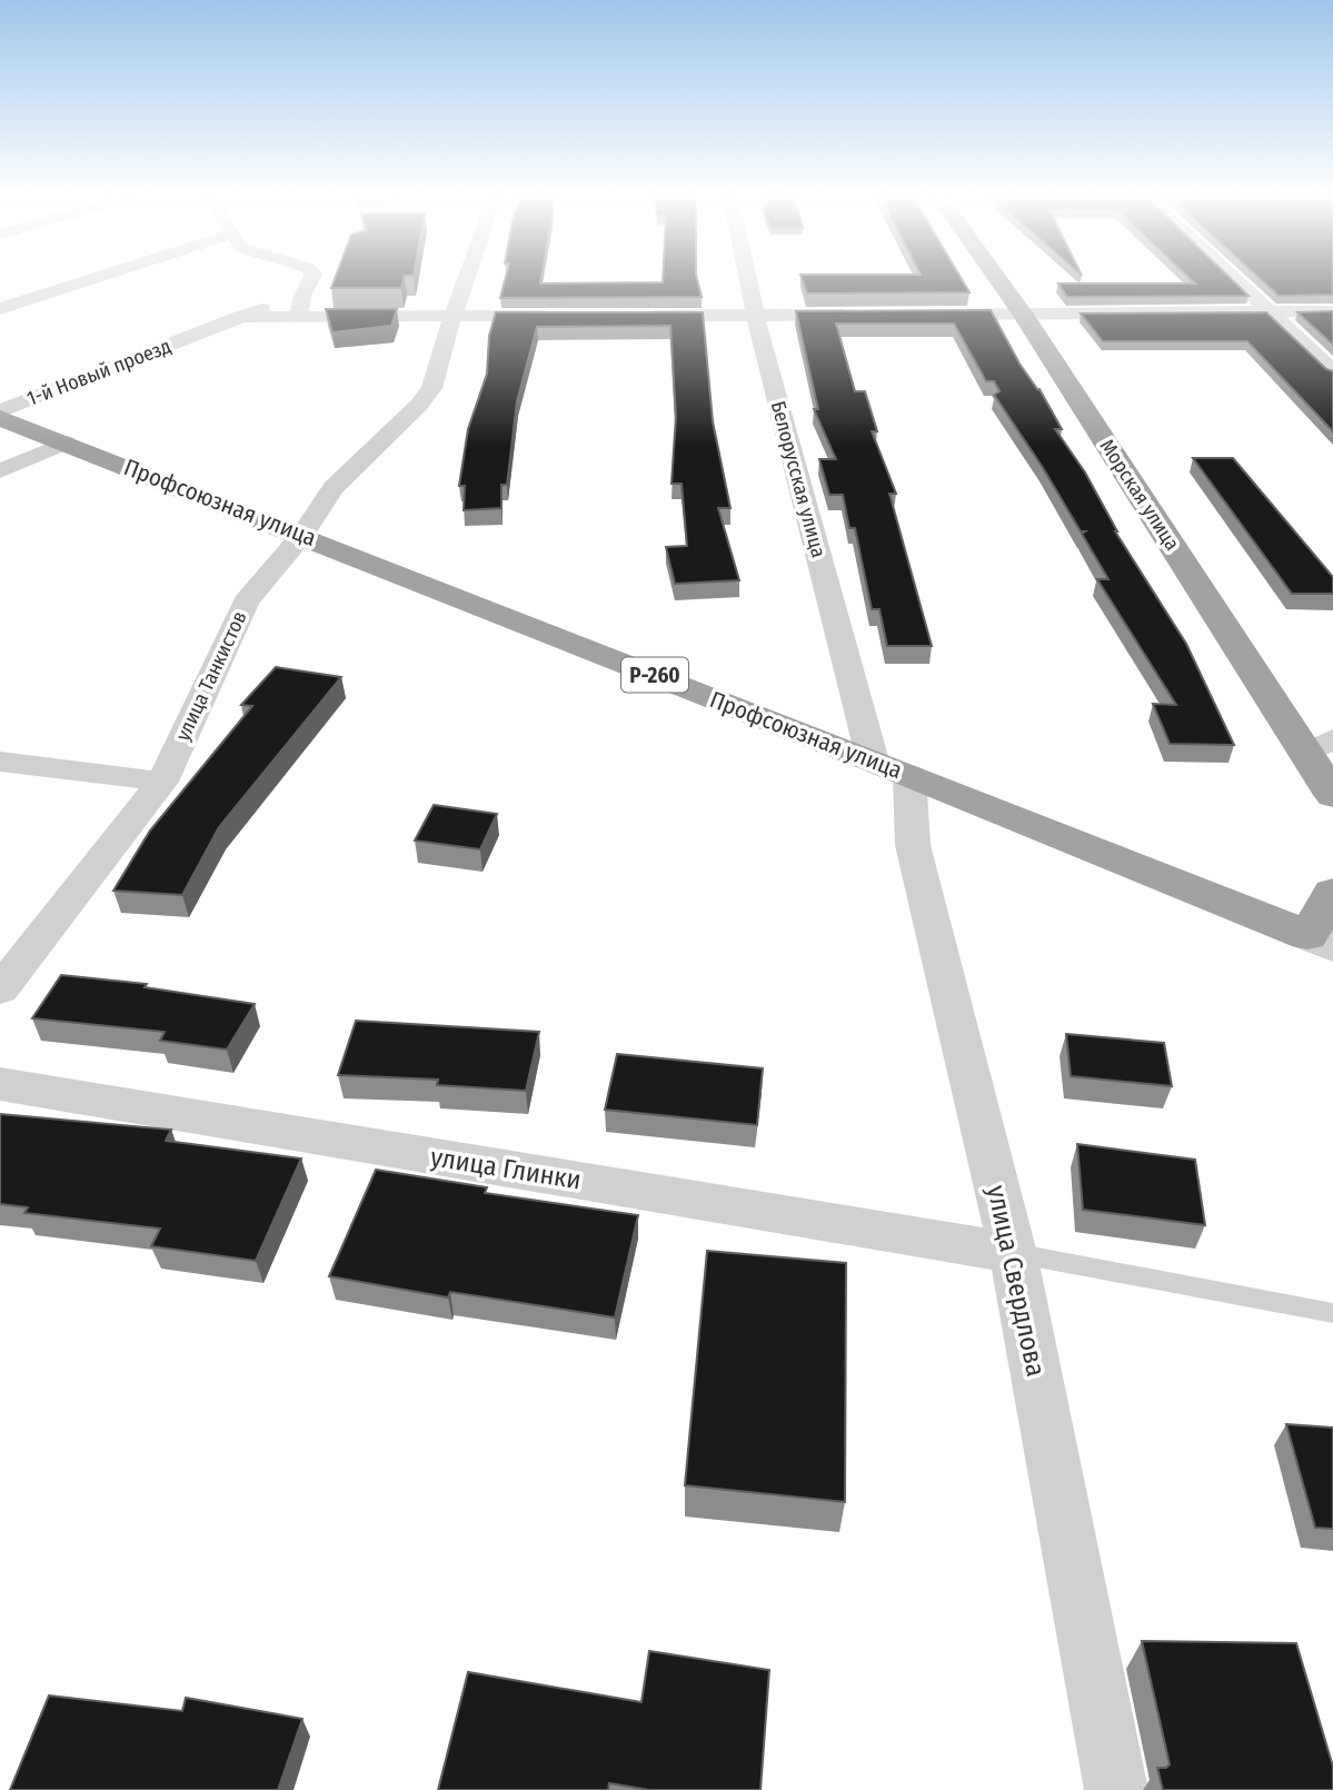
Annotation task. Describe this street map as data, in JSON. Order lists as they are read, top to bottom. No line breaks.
{"streets":{"highway":["Морская улица","Профсоюзная улица","Р-260"],"street":["1-й Новый проезд","Белорусская улица","улица Танкистов","улица Глинки","улица Свердлова"]},"crossings":[["1-й Новый проезд","улица Танкистов"],["Белорусская улица","Профсоюзная улица"],["Белорусская улица","улица Свердлова"],["Профсоюзная улица","Р-260"],["Профсоюзная улица","улица Танкистов"],["Профсоюзная улица","улица Свердлова"],["улица Глинки","улица Свердлова"]]}
